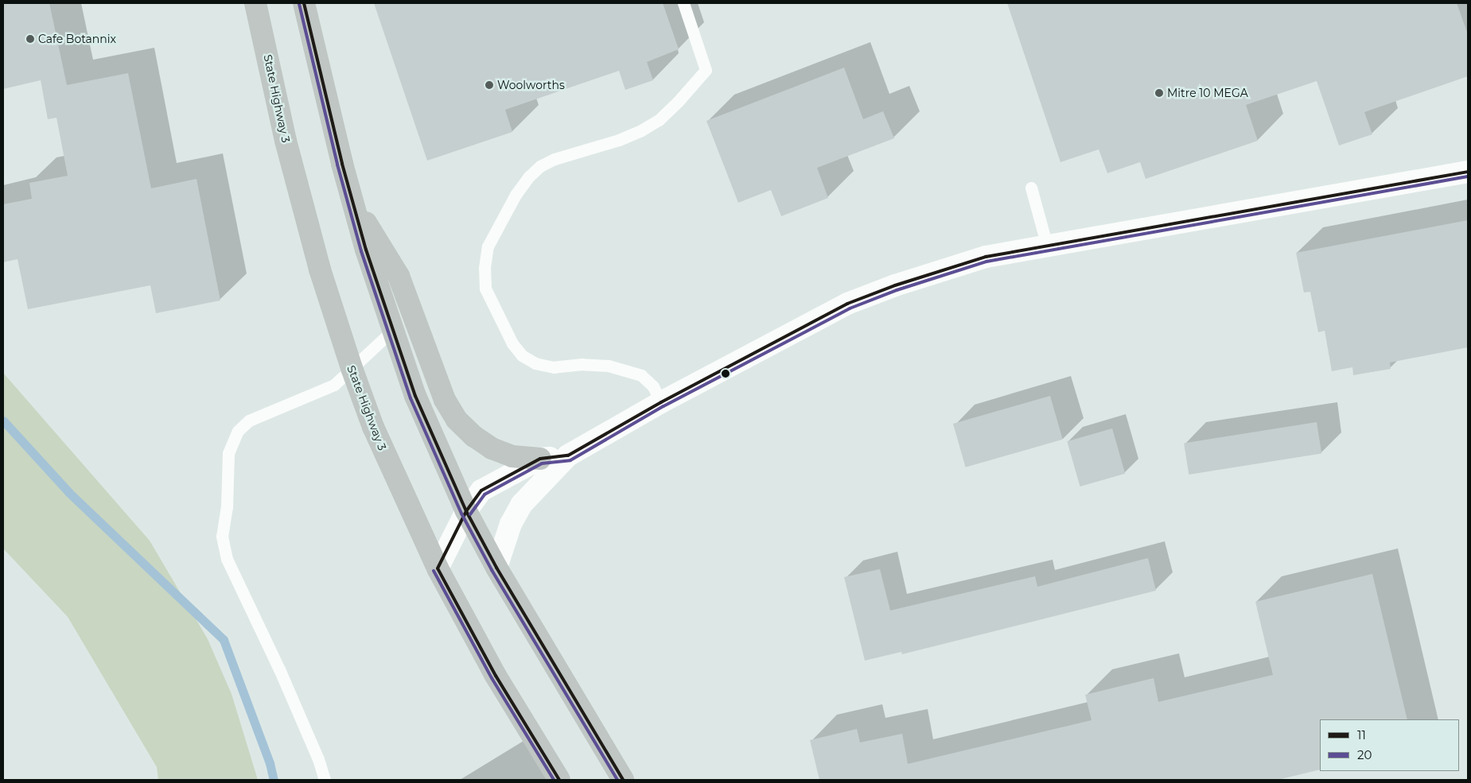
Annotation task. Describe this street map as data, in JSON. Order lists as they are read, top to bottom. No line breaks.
{"streets":{"highway":["State Highway 3"]},"places":["Cafe Botannix","Woolworths","Mitre 10 MEGA"],"lines":["transit line 11","transit line 20"],"legend":["11","20"]}
